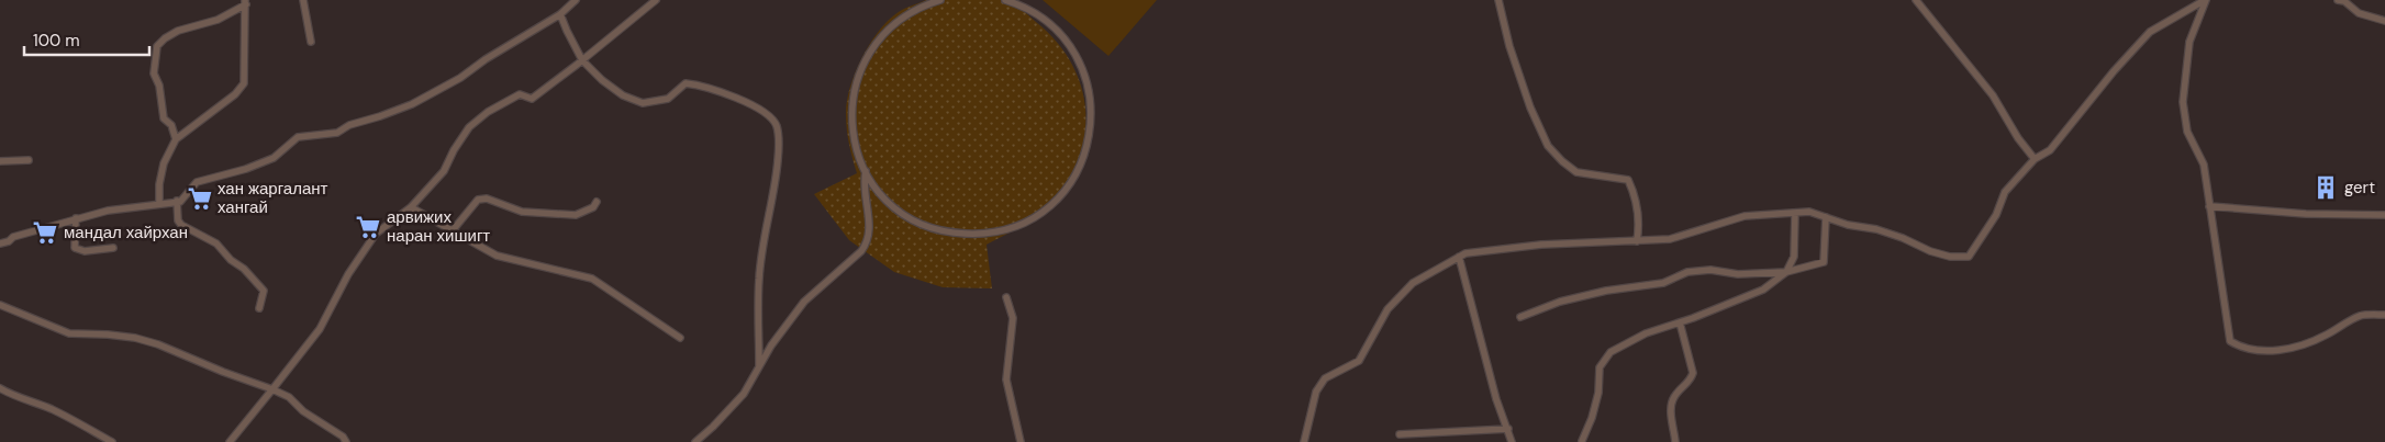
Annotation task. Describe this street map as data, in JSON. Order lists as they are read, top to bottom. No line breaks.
{"places":{"building":["gert"],"supermarket":["хан жаргалант хангай","арвижих наран хишигт","мандал хайрхан"]},"scale_bar":"100 m"}
